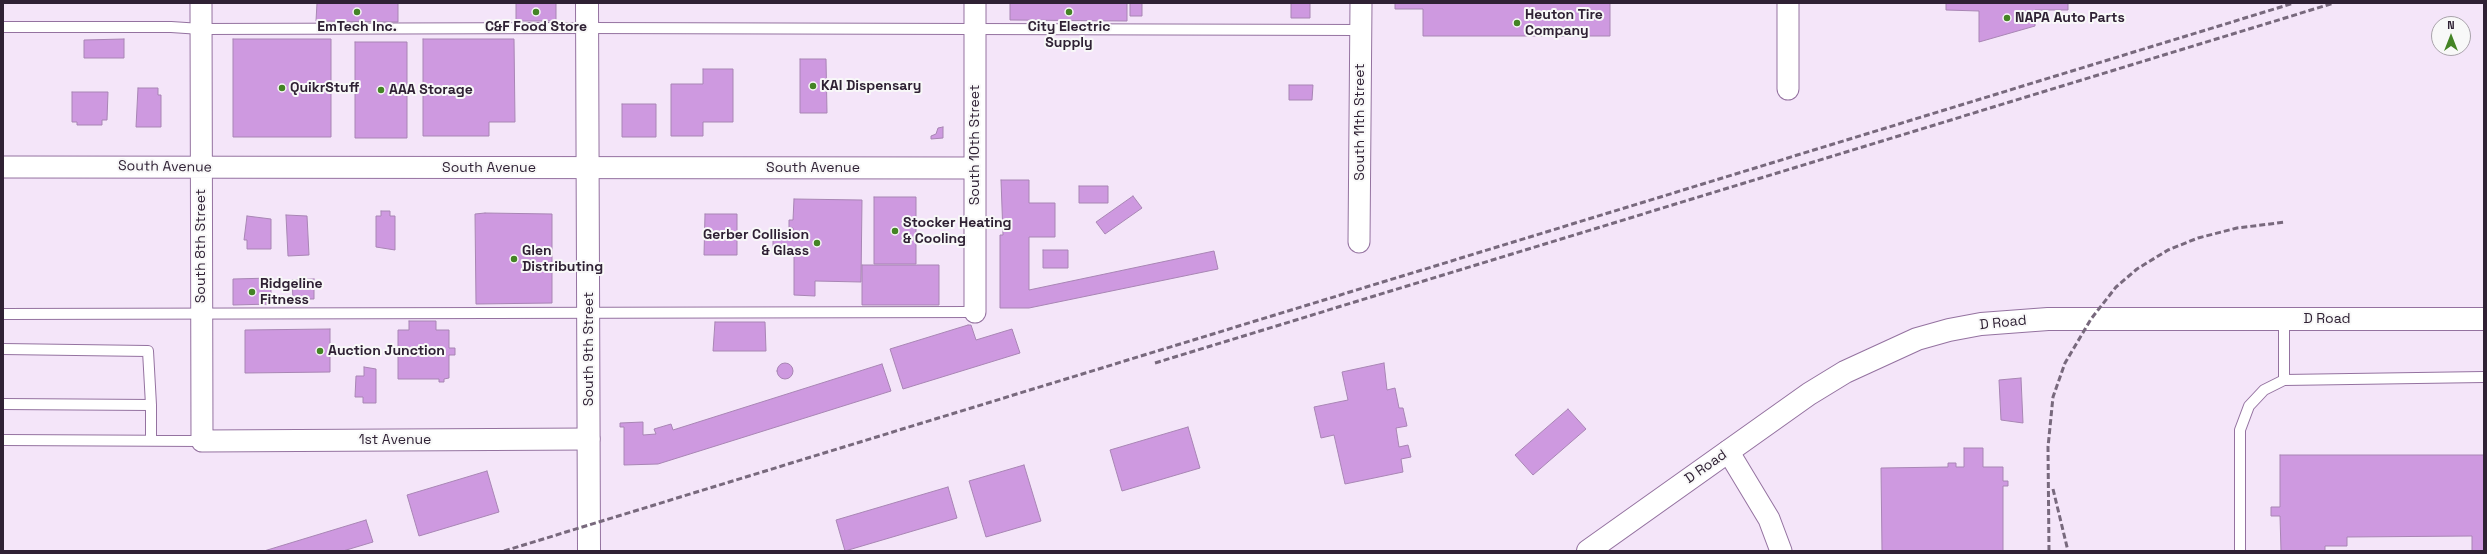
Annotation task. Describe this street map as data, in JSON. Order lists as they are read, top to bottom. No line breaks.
{"streets":{"street":["South 11th Street","South 10th Street","South Avenue","South 8th Street","D Road","South 9th Street","1st Avenue"]},"crossings":[["South 10th Street","South Avenue"],["South Avenue","South 8th Street"],["South Avenue","South 9th Street"],["South 8th Street","1st Avenue"],["South 9th Street","1st Avenue"]],"places":["EmTech Inc.","C&F Food Store","City Electric Supply","NAPA Auto Parts","Heuton Tire Company","KAI Dispensary","QuikrStuff","AAA Storage","Stocker Heating & Cooling","Gerber Collision & Glass","Glen Distributing","Ridgeline Fitness","Auction Junction"],"north":"top"}
